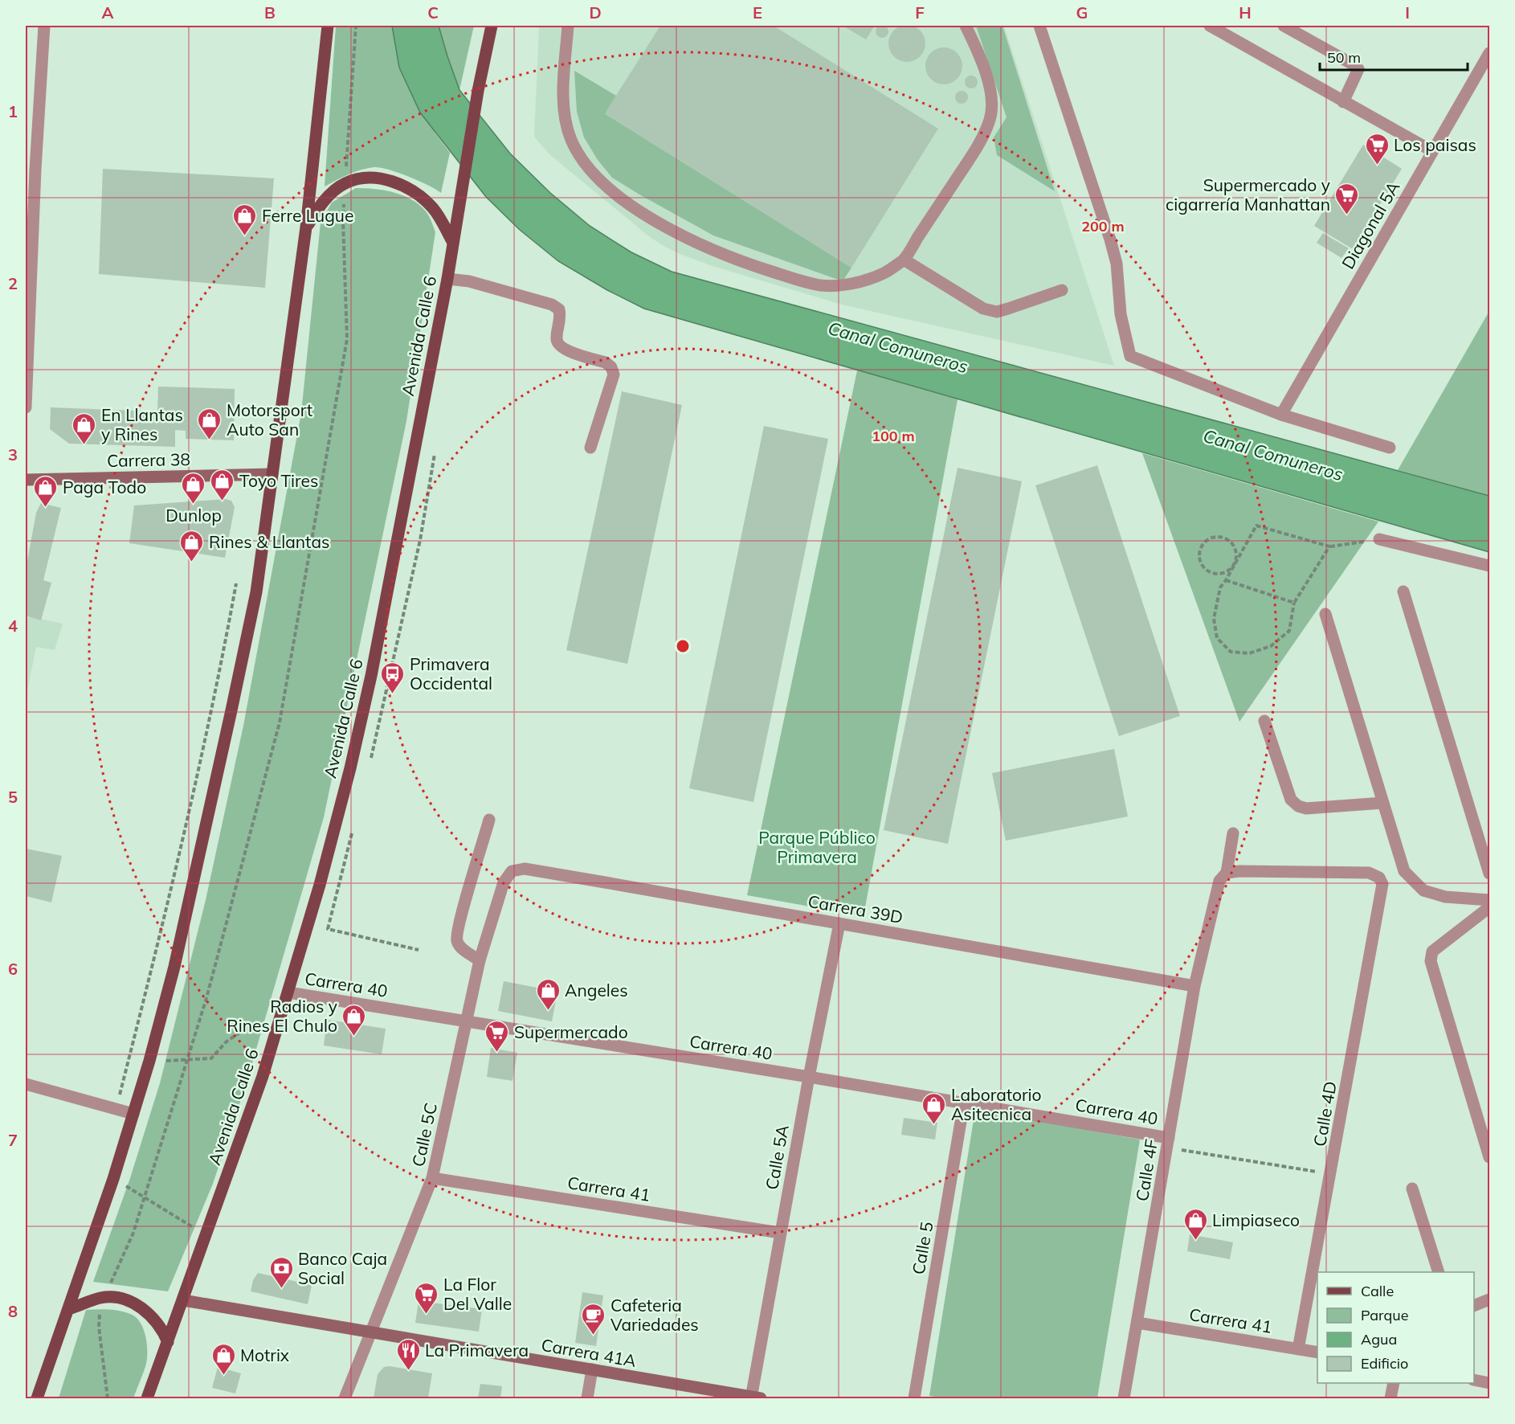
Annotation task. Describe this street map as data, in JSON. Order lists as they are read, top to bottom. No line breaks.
{"streets":{"main road":["Avenida Calle 6"],"street":["Diagonal 5A","Carrera 38","Carrera 39D","Carrera 40","Calle 4D","Calle 5C","Calle 5A","Calle 4F","Carrera 41","Calle 5","Carrera 41A"]},"crossings":[["Avenida Calle 6","Carrera 40"],["Avenida Calle 6","Carrera 41A"],["Carrera 39D","Calle 5C"],["Carrera 39D","Calle 5A"],["Carrera 39D","Calle 4F"],["Carrera 40","Calle 4D"],["Carrera 40","Calle 5C"],["Carrera 40","Calle 5A"],["Carrera 40","Calle 4F"],["Carrera 40","Calle 5"],["Calle 4D","Calle 4F"],["Calle 4D","Carrera 41"],["Calle 5C","Carrera 41"],["Calle 5C","Carrera 41A"],["Calle 5A","Carrera 41"],["Calle 5A","Carrera 41A"],["Calle 4F","Carrera 41"]],"water":["Canal Comuneros"],"parks":["Parque Público Primavera"],"places":{"supermarket":["Los paisas","Supermercado y cigarrería Manhattan","Supermercado","La Flor Del Valle"],"shop":["Ferre Lugue","Motorsport Auto San","En Llantas y Rines","Toyo Tires","Dunlop","Paga Todo","Rines & Llantas","Angeles","Radios y Rines El Chulo","Laboratorio Asitecnica","Limpiaseco","Motrix"],"bus stop":["Primavera Occidental"],"bank":["Banco Caja Social"],"cafe":["Cafeteria Variedades"],"restaurant":["La Primavera"]},"legend":["Calle","Parque","Agua","Edificio"],"scale_bar":"50 m","grid":{"columns":["A","B","C","D","E","F","G","H","I"],"rows":["1","2","3","4","5","6","7","8"]},"rings":["200 m","100 m"]}
